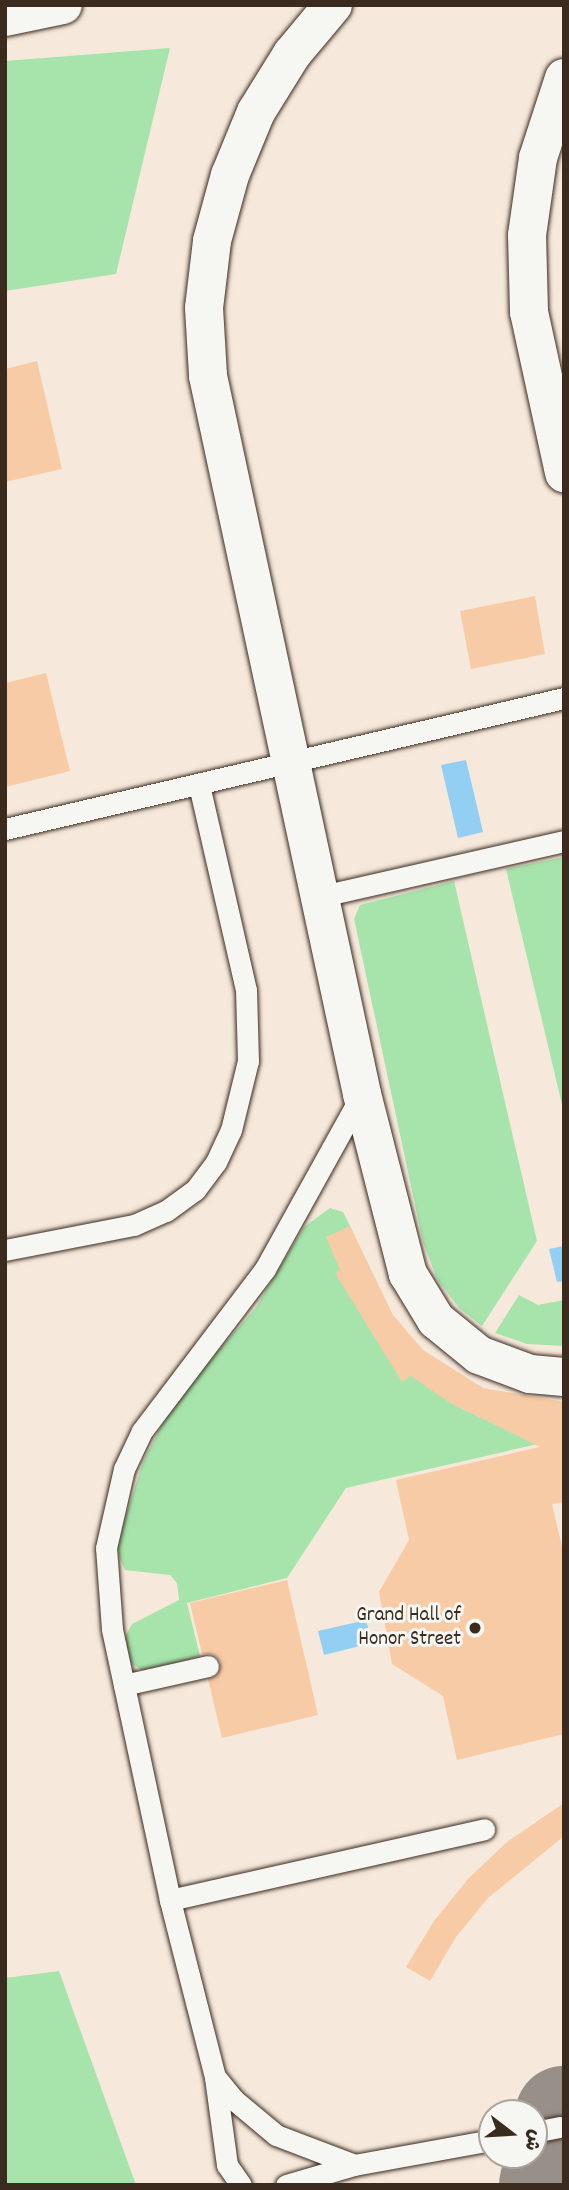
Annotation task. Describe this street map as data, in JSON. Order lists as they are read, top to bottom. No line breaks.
{"places":["Grand Hall of Honor Street"],"north":"right"}
